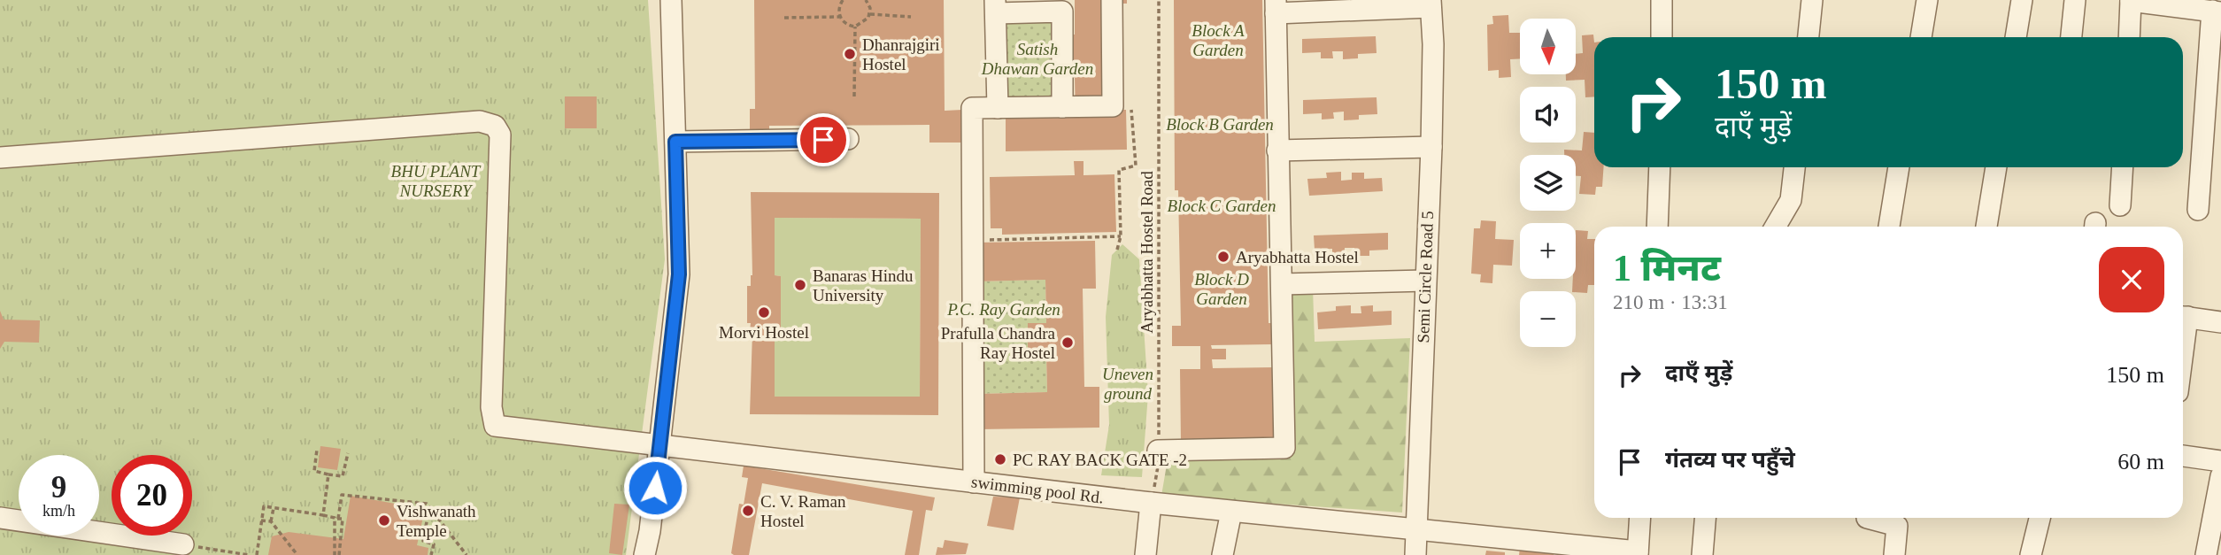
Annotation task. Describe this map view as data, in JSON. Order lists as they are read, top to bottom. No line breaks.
{"streets":{"street":["Semi Circle Road 5","swimming pool Rd."],"path":["Aryabhatta Hostel Road"]},"crossings":[["Aryabhatta Hostel Road","swimming pool Rd."],["Semi Circle Road 5","swimming pool Rd."]],"parks":["Block A Garden","Satish Dhawan Garden","Block B Garden","BHU PLANT NURSERY","Block C Garden","Block D Garden","P.C. Ray Garden","Uneven ground"],"places":["Dhanrajgiri Hostel","Aryabhatta Hostel","Banaras Hindu University","Morvi Hostel","Prafulla Chandra Ray Hostel","PC RAY BACK GATE -2","C. V. Raman Hostel","Vishwanath Temple"],"north":"bottom","page":{"map_buttons":["+","−"],"turn":["150 m","दाएँ मुड़ें"],"heading":["1 मिनट","210 m · 13:31"],"list":[{"name":"दाएँ मुड़ें","value":"150 m"},{"name":"गंतव्य पर पहुँचे","value":"60 m"}],"speed":"9 km/h","limit":"20"}}
